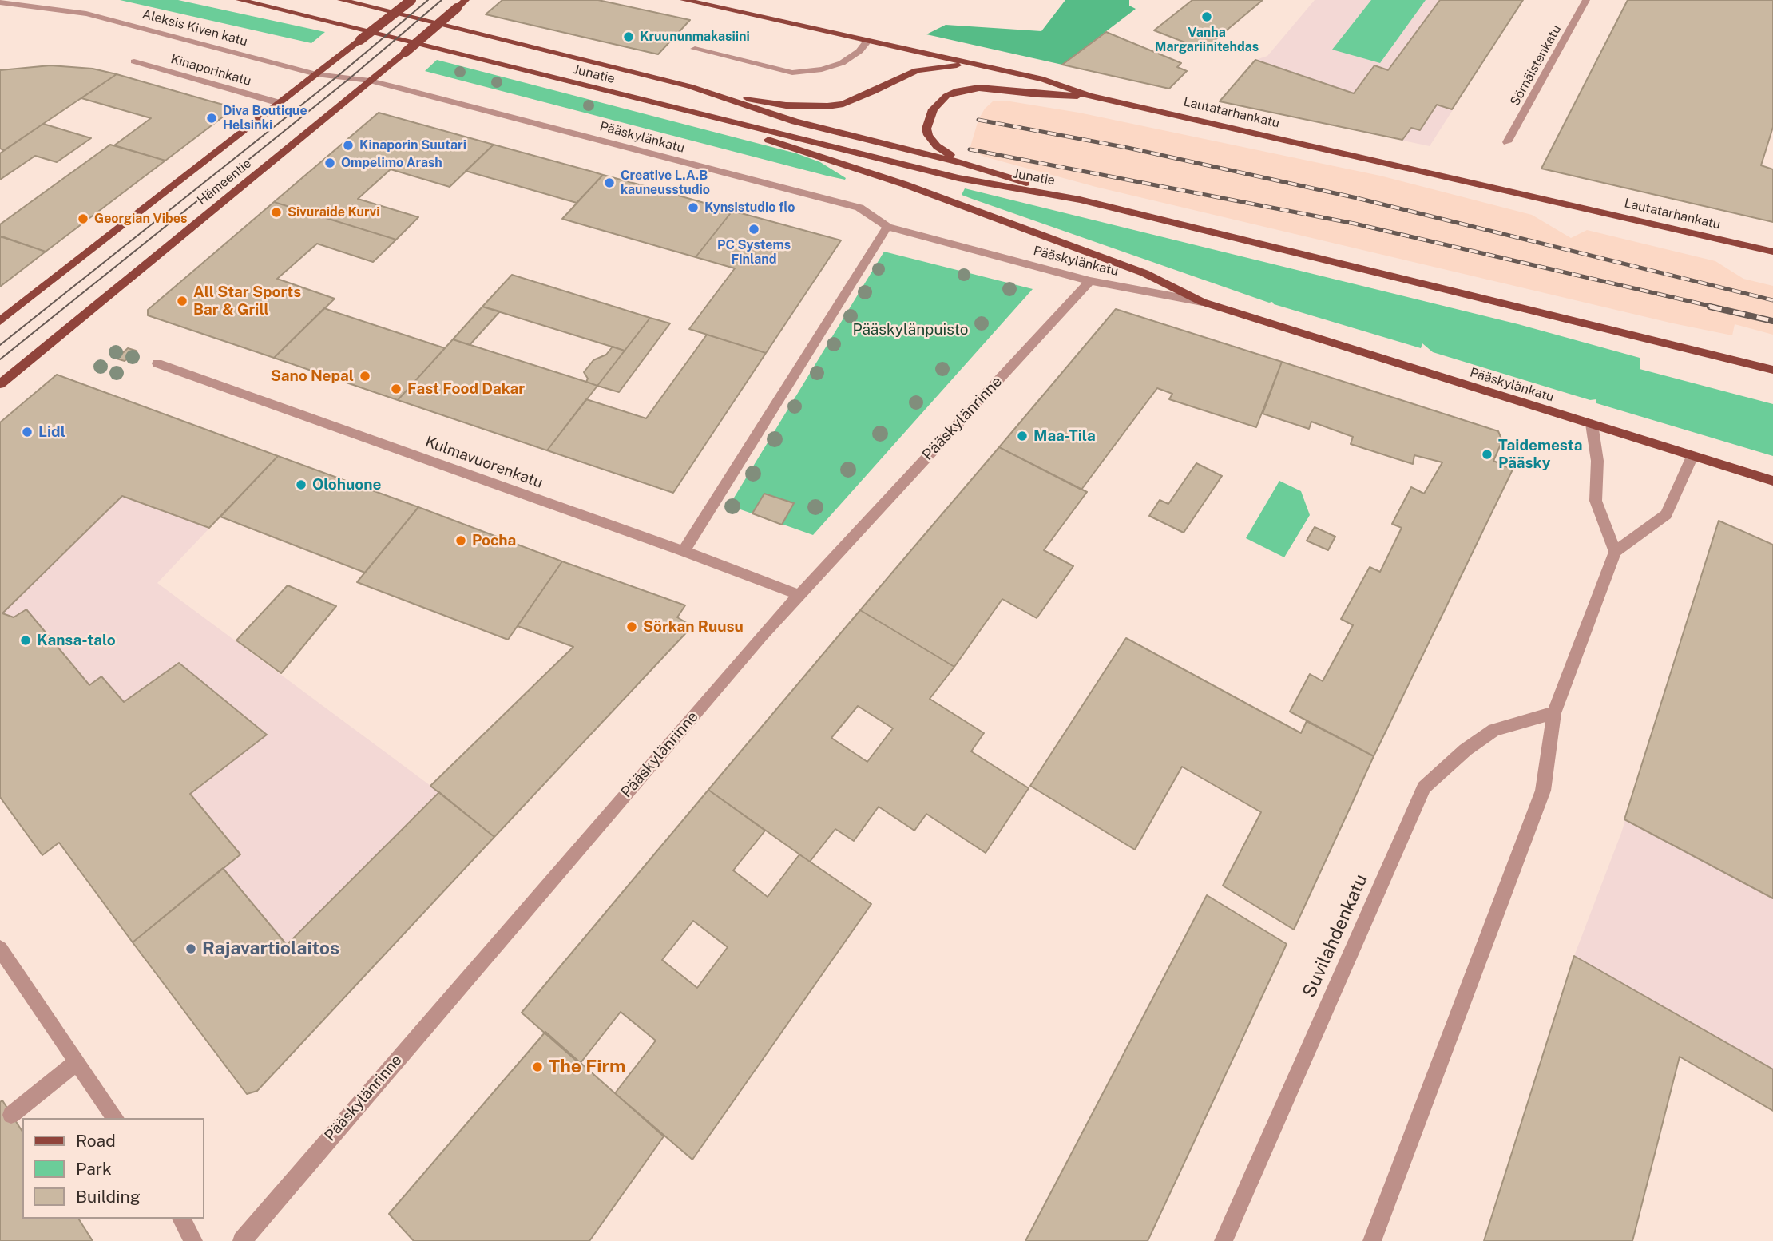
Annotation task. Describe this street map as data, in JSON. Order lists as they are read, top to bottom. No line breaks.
{"streets":{"main road":["Junatie","Lautatarhankatu","Pääskylänkatu","Hämeentie"],"street":["Aleksis Kiven katu","Sörnäistenkatu","Kinaporinkatu","Pääskylänrinne","Kulmavuorenkatu","Suvilahdenkatu"]},"crossings":[["Aleksis Kiven katu","Pääskylänkatu"],["Aleksis Kiven katu","Hämeentie"],["Kinaporinkatu","Hämeentie"],["Pääskylänkatu","Hämeentie"],["Pääskylänkatu","Pääskylänrinne"],["Pääskylänrinne","Kulmavuorenkatu"]],"parks":["Pääskylänpuisto"],"places":["Vanha Margariinitehdas","Kruununmakasiini","Diva Boutique Helsinki","Kinaporin Suutari","Ompelimo Arash","Creative L.A.B kauneusstudio","Kynsistudio flo","Sivuraide Kurvi","Georgian Vibes","PC Systems Finland","All Star Sports Bar & Grill","Sano Nepal","Fast Food Dakar","Lidl","Maa-Tila","Taidemesta Pääsky","Olohuone","Pocha","Sörkan Ruusu","Kansa-talo","Rajavartiolaitos","The Firm"],"legend":["Road","Park","Building"]}
